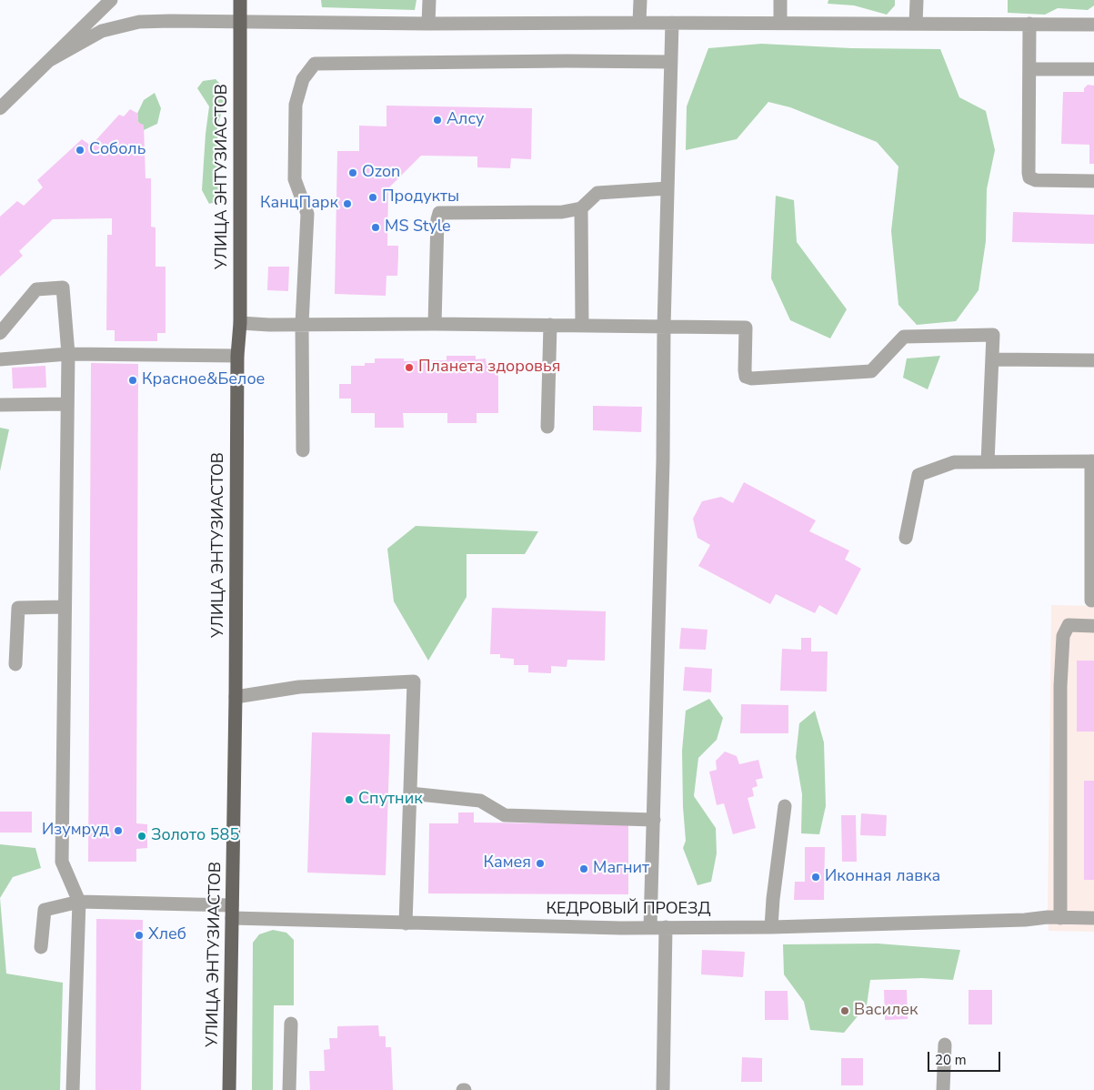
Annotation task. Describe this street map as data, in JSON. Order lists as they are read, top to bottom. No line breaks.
{"streets":{"main road":["УЛИЦА ЭНТУЗИАСТОВ"],"street":["КЕДРОВЫЙ ПРОЕЗД"]},"crossings":[["УЛИЦА ЭНТУЗИАСТОВ","КЕДРОВЫЙ ПРОЕЗД"]],"places":["Алсу","Соболь","Ozon","Продукты","КанцПарк","MS Style","Планета здоровья","Красное&Белое","Спутник","Изумруд","Золото 585","Камея","Магнит","Иконная лавка","Хлеб","Василек"],"scale_bar":"20 m"}
